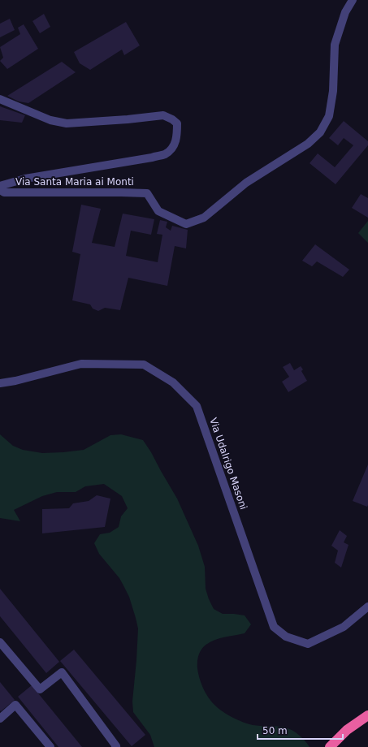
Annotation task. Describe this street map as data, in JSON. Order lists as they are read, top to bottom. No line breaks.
{"streets":{"street":["Via Santa Maria ai Monti","Via Udalrigo Masoni"]},"scale_bar":"50 m"}
